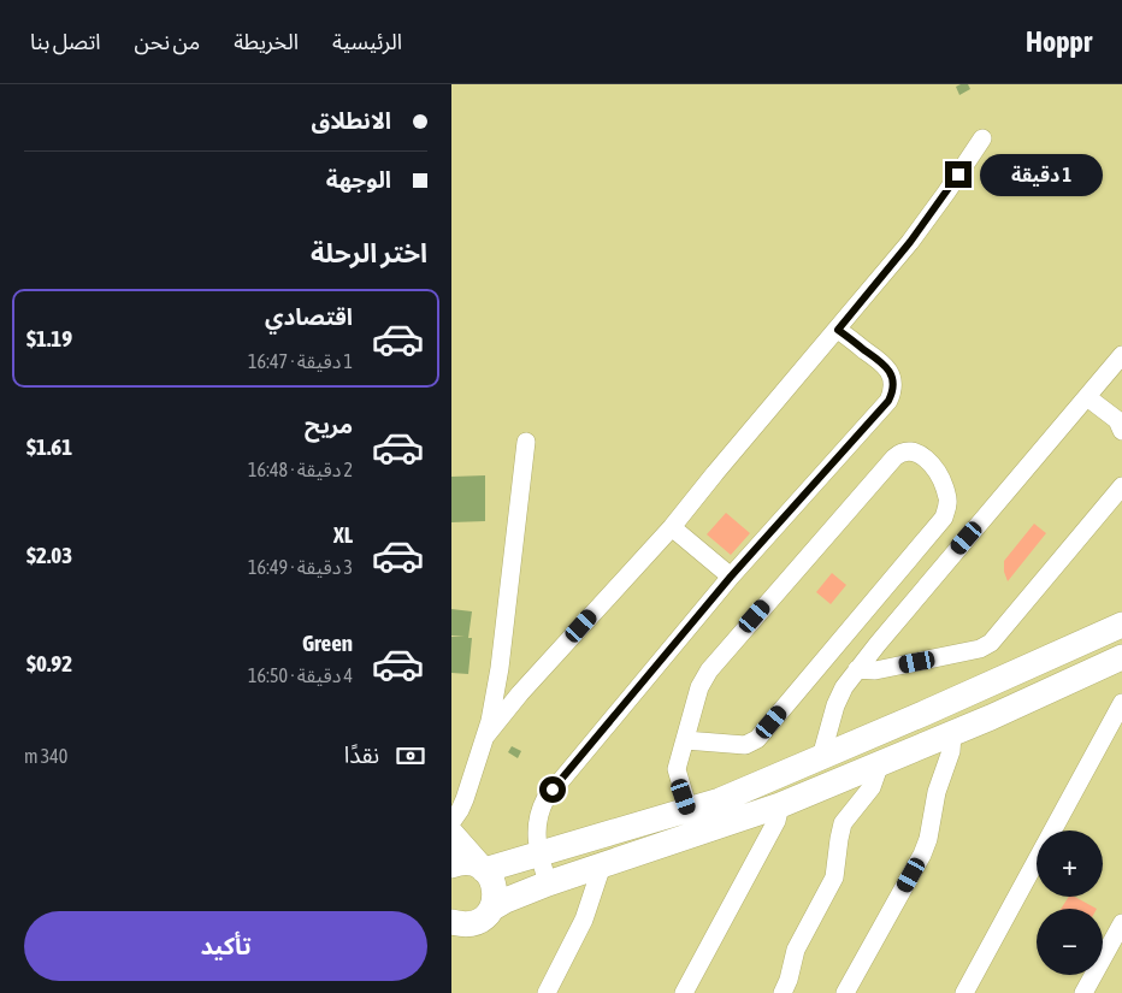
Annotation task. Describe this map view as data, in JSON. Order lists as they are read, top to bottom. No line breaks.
{"page":{"header":"Hoppr","nav":["الرئيسية","الخريطة","من نحن","اتصل بنا"],"banner":["الانطلاق","الوجهة"],"bubble":"1 دقيقة","heading":"اختر الرحلة","list":[{"name":"اقتصادي","note":"1 دقيقة · 16:47","value":"$1.19"},{"name":"مريح","note":"2 دقيقة · 16:48","value":"$1.61"},{"name":"XL","note":"3 دقيقة · 16:49","value":"$2.03"},{"name":"Green","note":"4 دقيقة · 16:50","value":"$0.92"}],"pay":["نقدًا","340 m"],"map_buttons":["+","−"],"buttons":"تأكيد"}}
